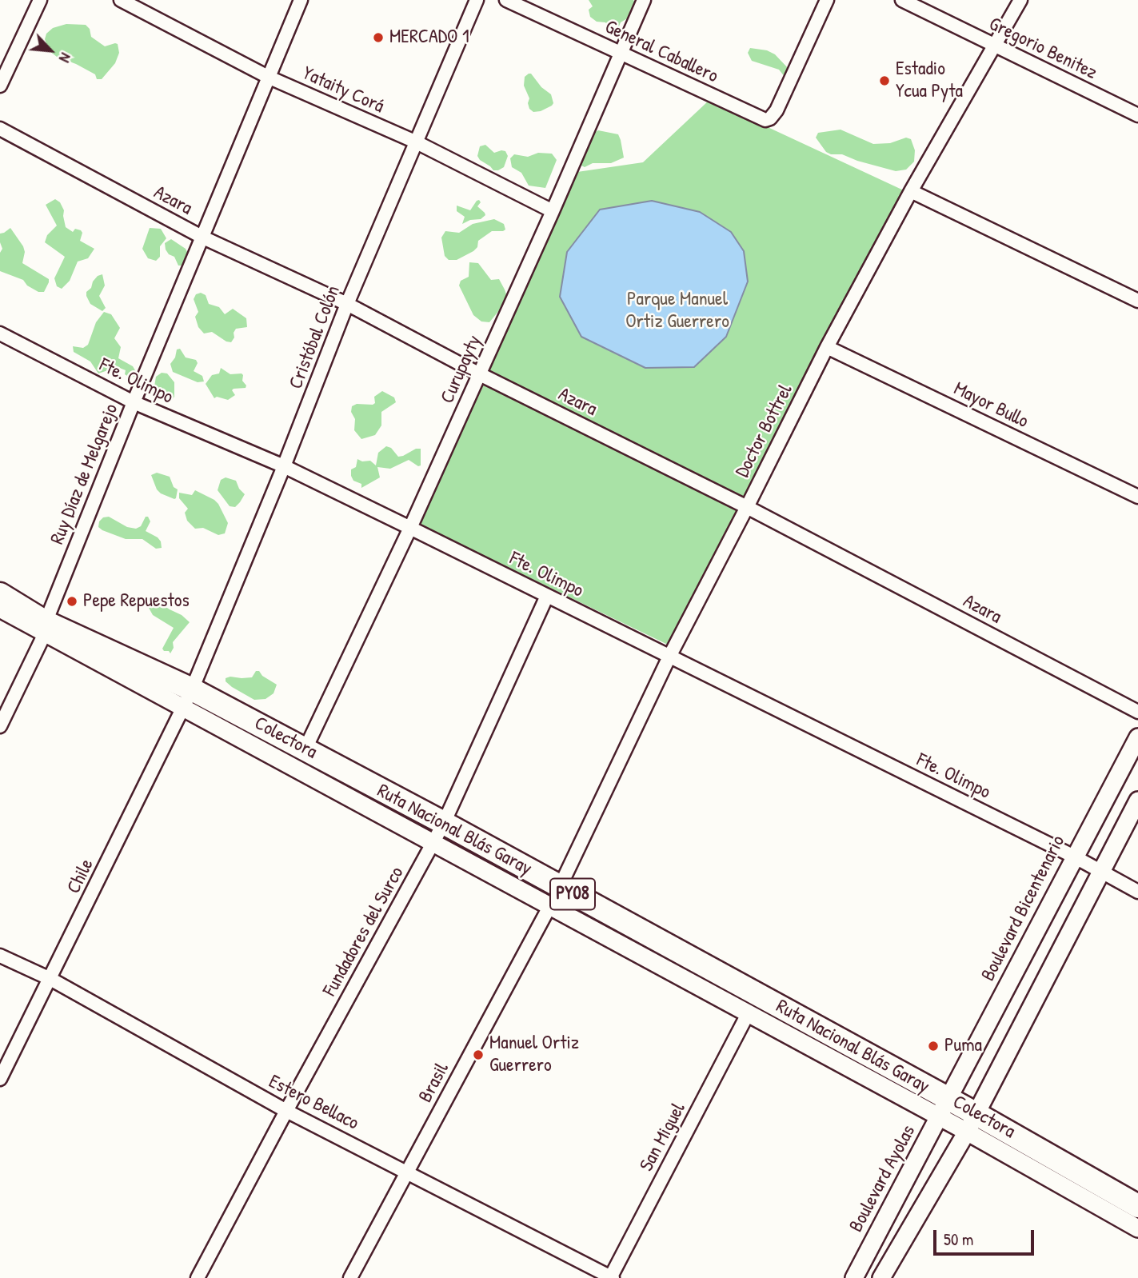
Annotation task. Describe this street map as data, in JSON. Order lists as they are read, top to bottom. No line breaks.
{"streets":{"highway":["Ruta Nacional Blás Garay","PY08"],"main road":["Colectora","Boulevard Bicentenario","Boulevard Ayolas"],"street":["Gregorio Benitez","General Caballero","Yataity Corá","Azara","Cristóbal Colón","Curupayty","Fte. Olimpo","Mayor Bullo","Doctor Bottrel","Ruy Díaz de Melgarejo","Chile","Fundadores del Surco","Brasil","Estero Bellaco","San Miguel"]},"crossings":[["Gregorio Benitez","Doctor Bottrel"],["General Caballero","Curupayty"],["Yataity Corá","Cristóbal Colón"],["Yataity Corá","Curupayty"],["Yataity Corá","Ruy Díaz de Melgarejo"],["Azara","Cristóbal Colón"],["Azara","Curupayty"],["Azara","Doctor Bottrel"],["Azara","Ruy Díaz de Melgarejo"],["Cristóbal Colón","Fte. Olimpo"],["Cristóbal Colón","Colectora"],["Cristóbal Colón","Ruta Nacional Blás Garay"],["Cristóbal Colón","Chile"],["Curupayty","Fte. Olimpo"],["Curupayty","Ruta Nacional Blás Garay"],["Fte. Olimpo","Doctor Bottrel"],["Fte. Olimpo","Ruy Díaz de Melgarejo"],["Fte. Olimpo","Boulevard Bicentenario"],["Fte. Olimpo","Fundadores del Surco"],["Mayor Bullo","Doctor Bottrel"],["Doctor Bottrel","Colectora"],["Doctor Bottrel","Ruta Nacional Blás Garay"],["Doctor Bottrel","Brasil"],["Ruy Díaz de Melgarejo","Ruta Nacional Blás Garay"],["Colectora","Ruta Nacional Blás Garay"],["Colectora","Chile"],["Colectora","Boulevard Bicentenario"],["Colectora","Fundadores del Surco"],["Colectora","Brasil"],["Colectora","San Miguel"],["Colectora","Boulevard Ayolas"],["Ruta Nacional Blás Garay","Chile"],["Ruta Nacional Blás Garay","Boulevard Bicentenario"],["Ruta Nacional Blás Garay","Fundadores del Surco"],["Ruta Nacional Blás Garay","Brasil"],["Ruta Nacional Blás Garay","Boulevard Ayolas"],["Chile","Estero Bellaco"],["Boulevard Bicentenario","Boulevard Ayolas"],["Fundadores del Surco","Estero Bellaco"],["Brasil","Estero Bellaco"],["Estero Bellaco","San Miguel"]],"parks":["Parque Manuel Ortiz Guerrero"],"places":["MERCADO 1","Estadio Ycua Pyta","Pepe Repuestos","Puma","Manuel Ortiz Guerrero"],"scale_bar":"50 m","north":"bottom right"}
